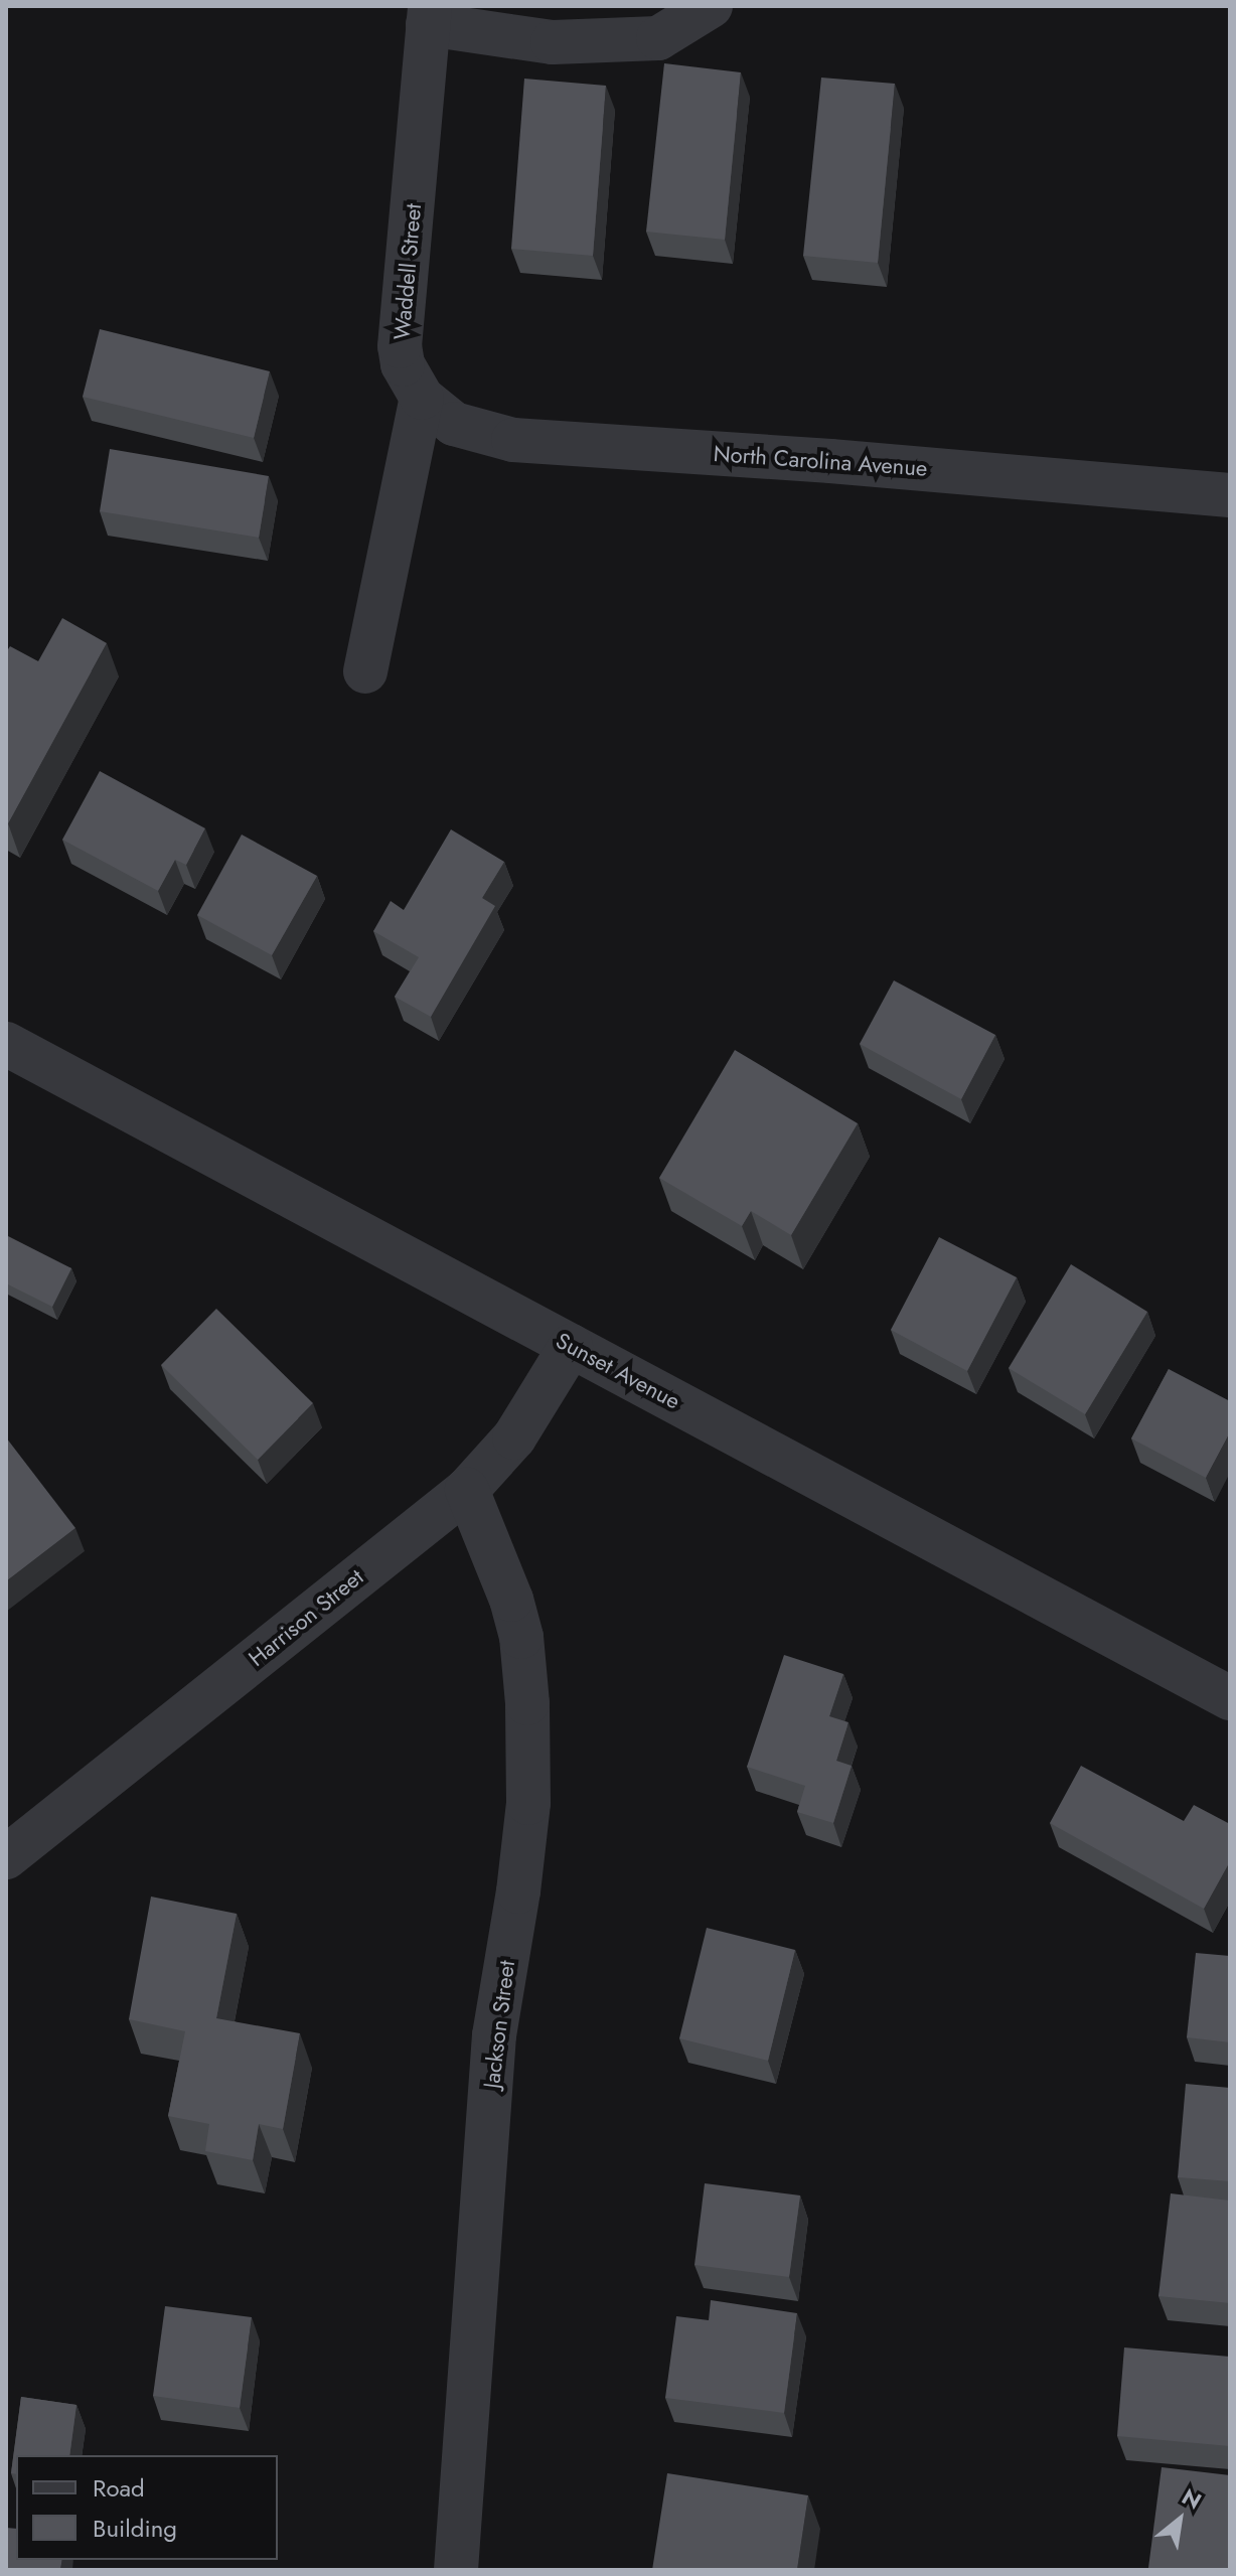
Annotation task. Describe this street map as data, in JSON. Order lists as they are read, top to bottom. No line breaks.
{"streets":{"street":["Waddell Street","North Carolina Avenue","Sunset Avenue","Harrison Street","Jackson Street"]},"crossings":[["Waddell Street","North Carolina Avenue"],["Sunset Avenue","Harrison Street"],["Harrison Street","Jackson Street"]],"legend":["Road","Building"],"north":"top right"}
